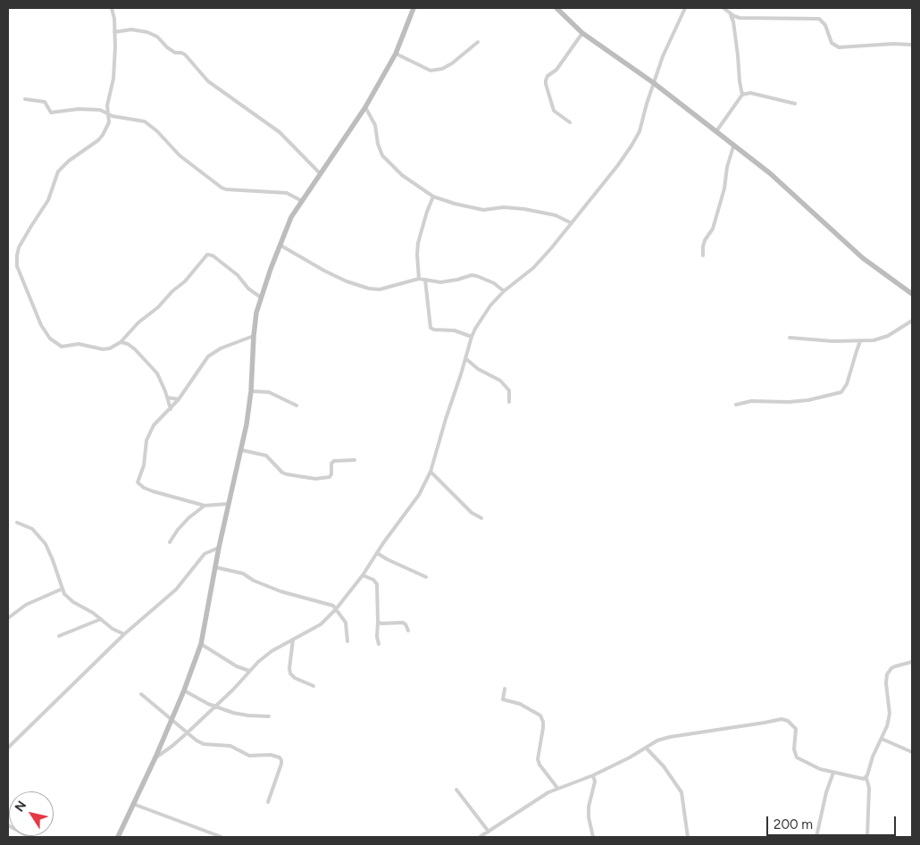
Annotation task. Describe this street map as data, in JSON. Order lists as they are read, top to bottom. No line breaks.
{"scale_bar":"200 m","north":"top left"}
